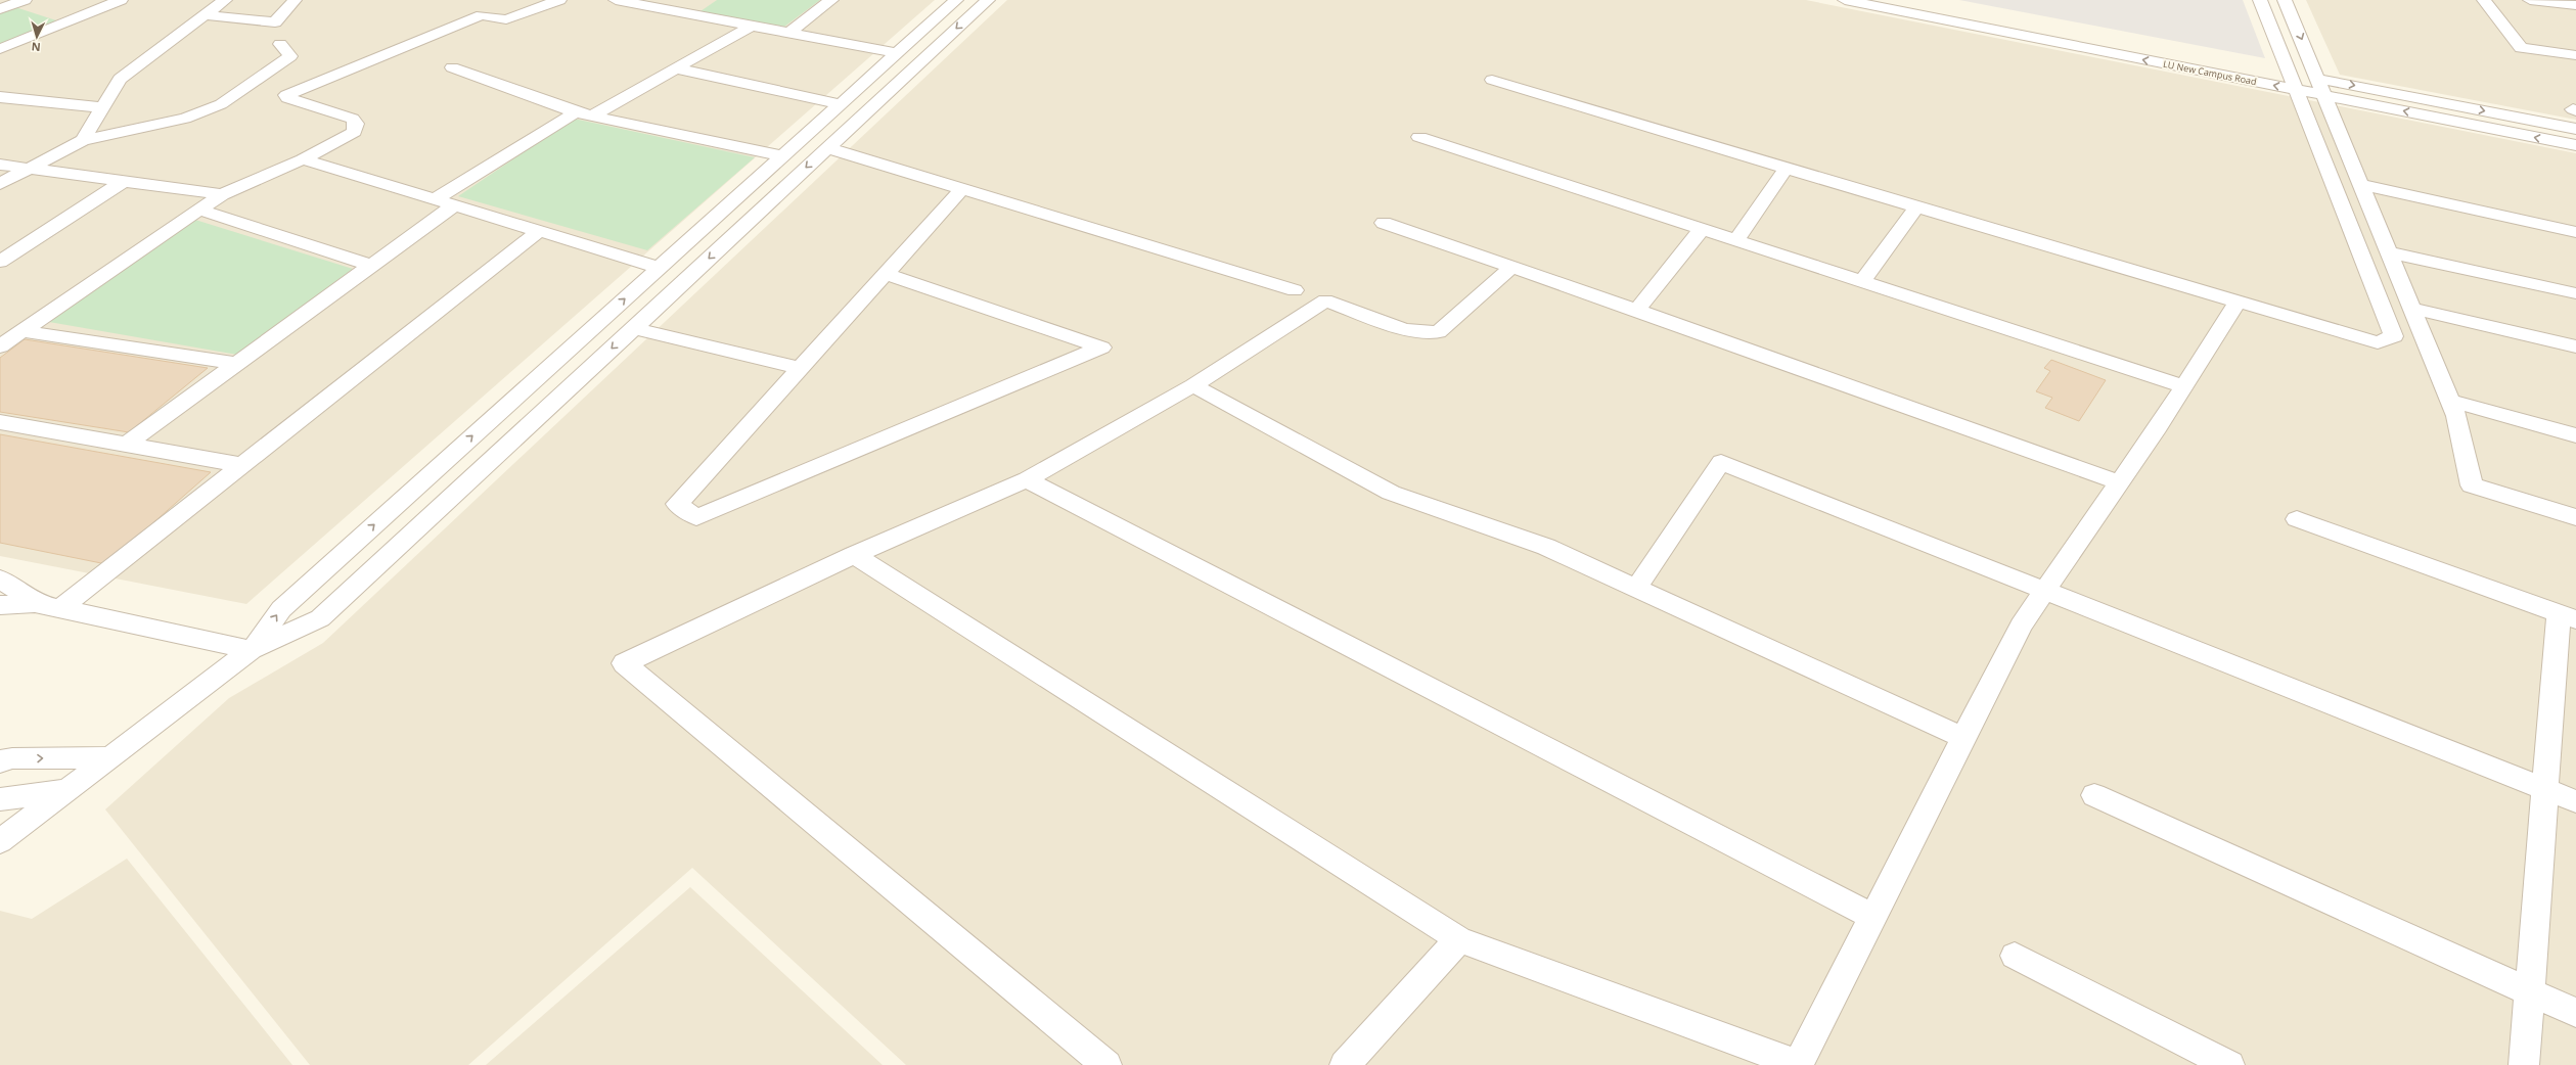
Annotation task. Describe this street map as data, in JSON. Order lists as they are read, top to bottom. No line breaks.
{"streets":{"street":["LU New Campus Road"]},"north":"bottom"}
